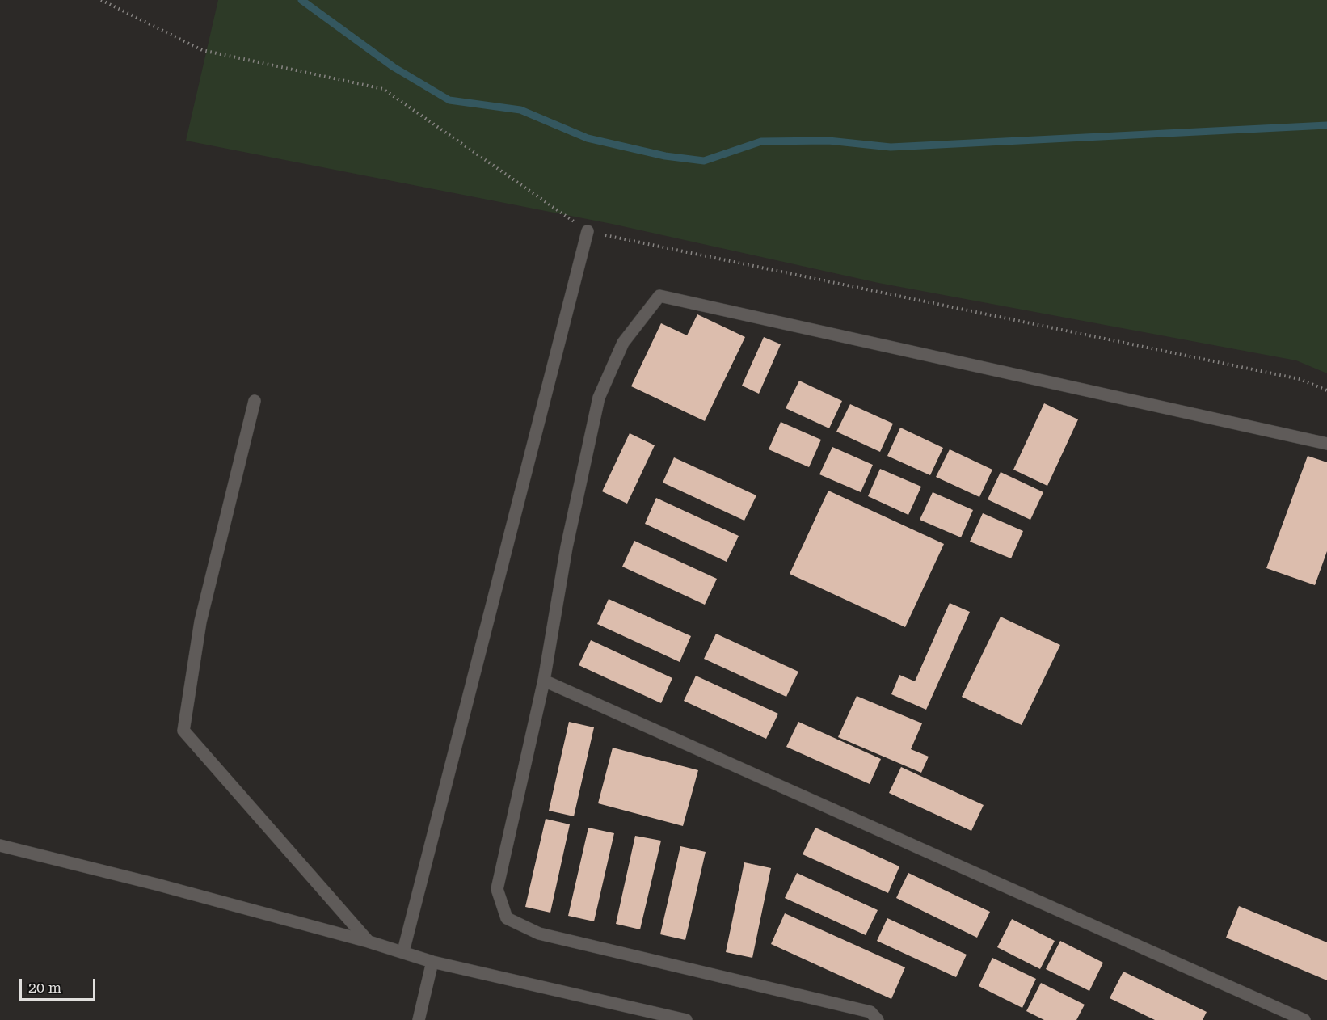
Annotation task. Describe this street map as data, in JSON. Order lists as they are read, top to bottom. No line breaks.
{"scale_bar":"20 m"}
